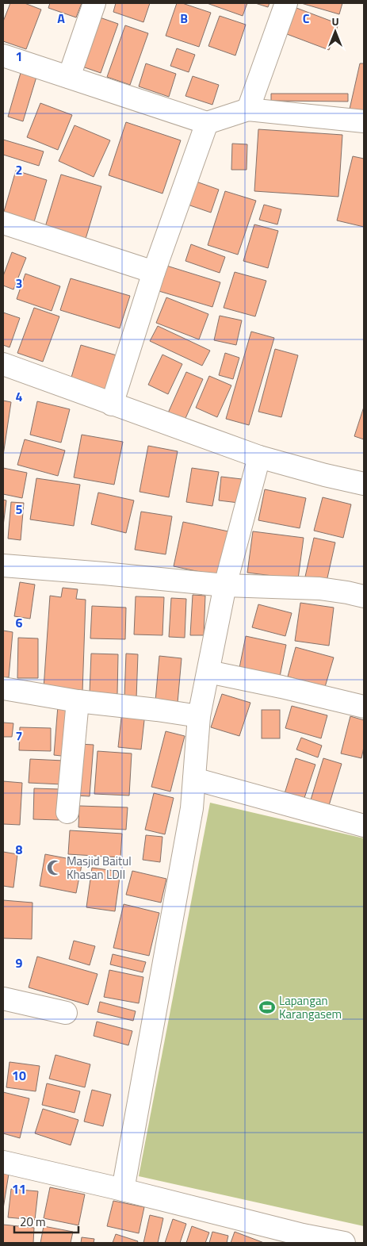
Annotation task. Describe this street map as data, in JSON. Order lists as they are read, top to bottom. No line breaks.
{"places":{"mosque":["Masjid Baitul Khasan LDII"],"sports":["Lapangan Karangasem"]},"scale_bar":"20 m","north":"top","grid":{"columns":["A","B","C"],"rows":["1","2","3","4","5","6","7","8","9","10","11"]}}
